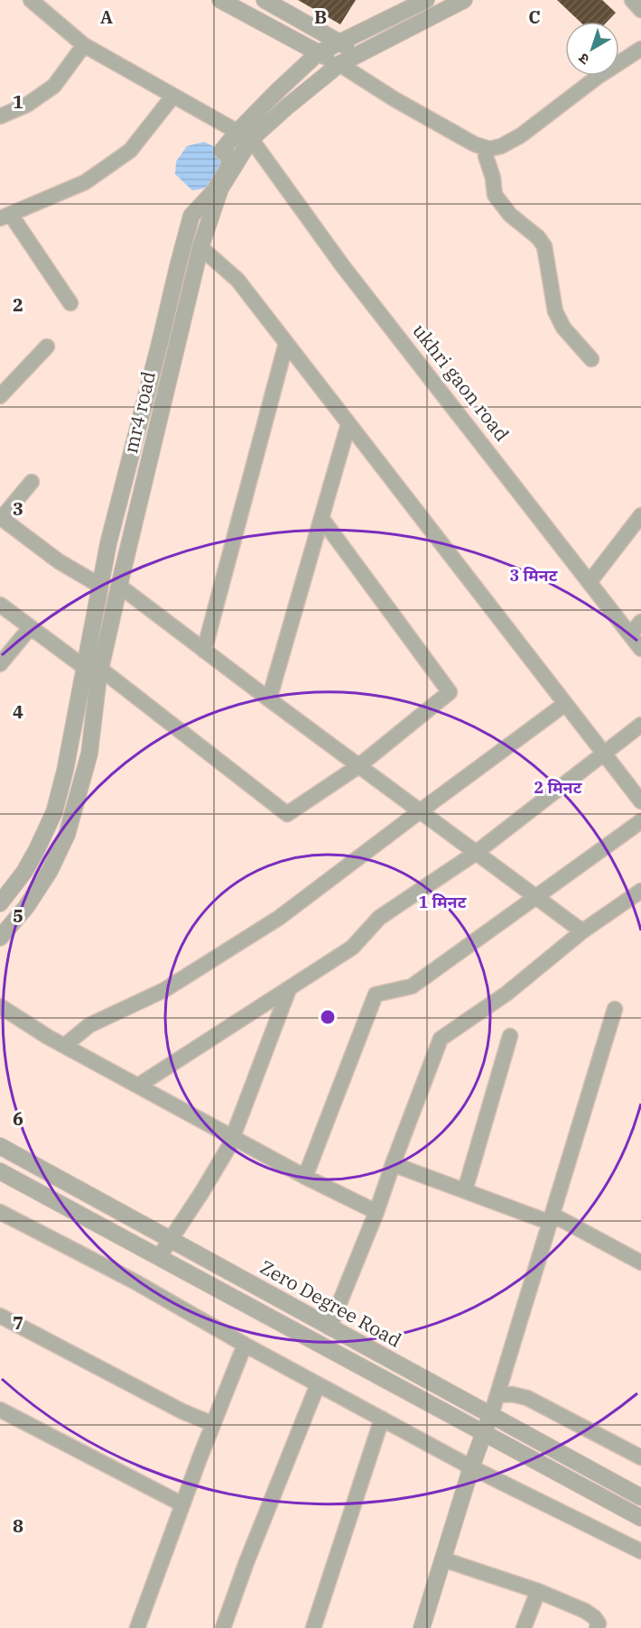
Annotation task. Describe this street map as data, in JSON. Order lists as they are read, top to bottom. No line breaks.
{"streets":{"street":["ukhri gaon road","mr4 road","Zero Degree Road"]},"crossings":[["ukhri gaon road","mr4 road"]],"north":"bottom left","grid":{"columns":["A","B","C"],"rows":["1","2","3","4","5","6","7","8"]},"rings":["3 मिनट","2 मिनट","1 मिनट"]}
